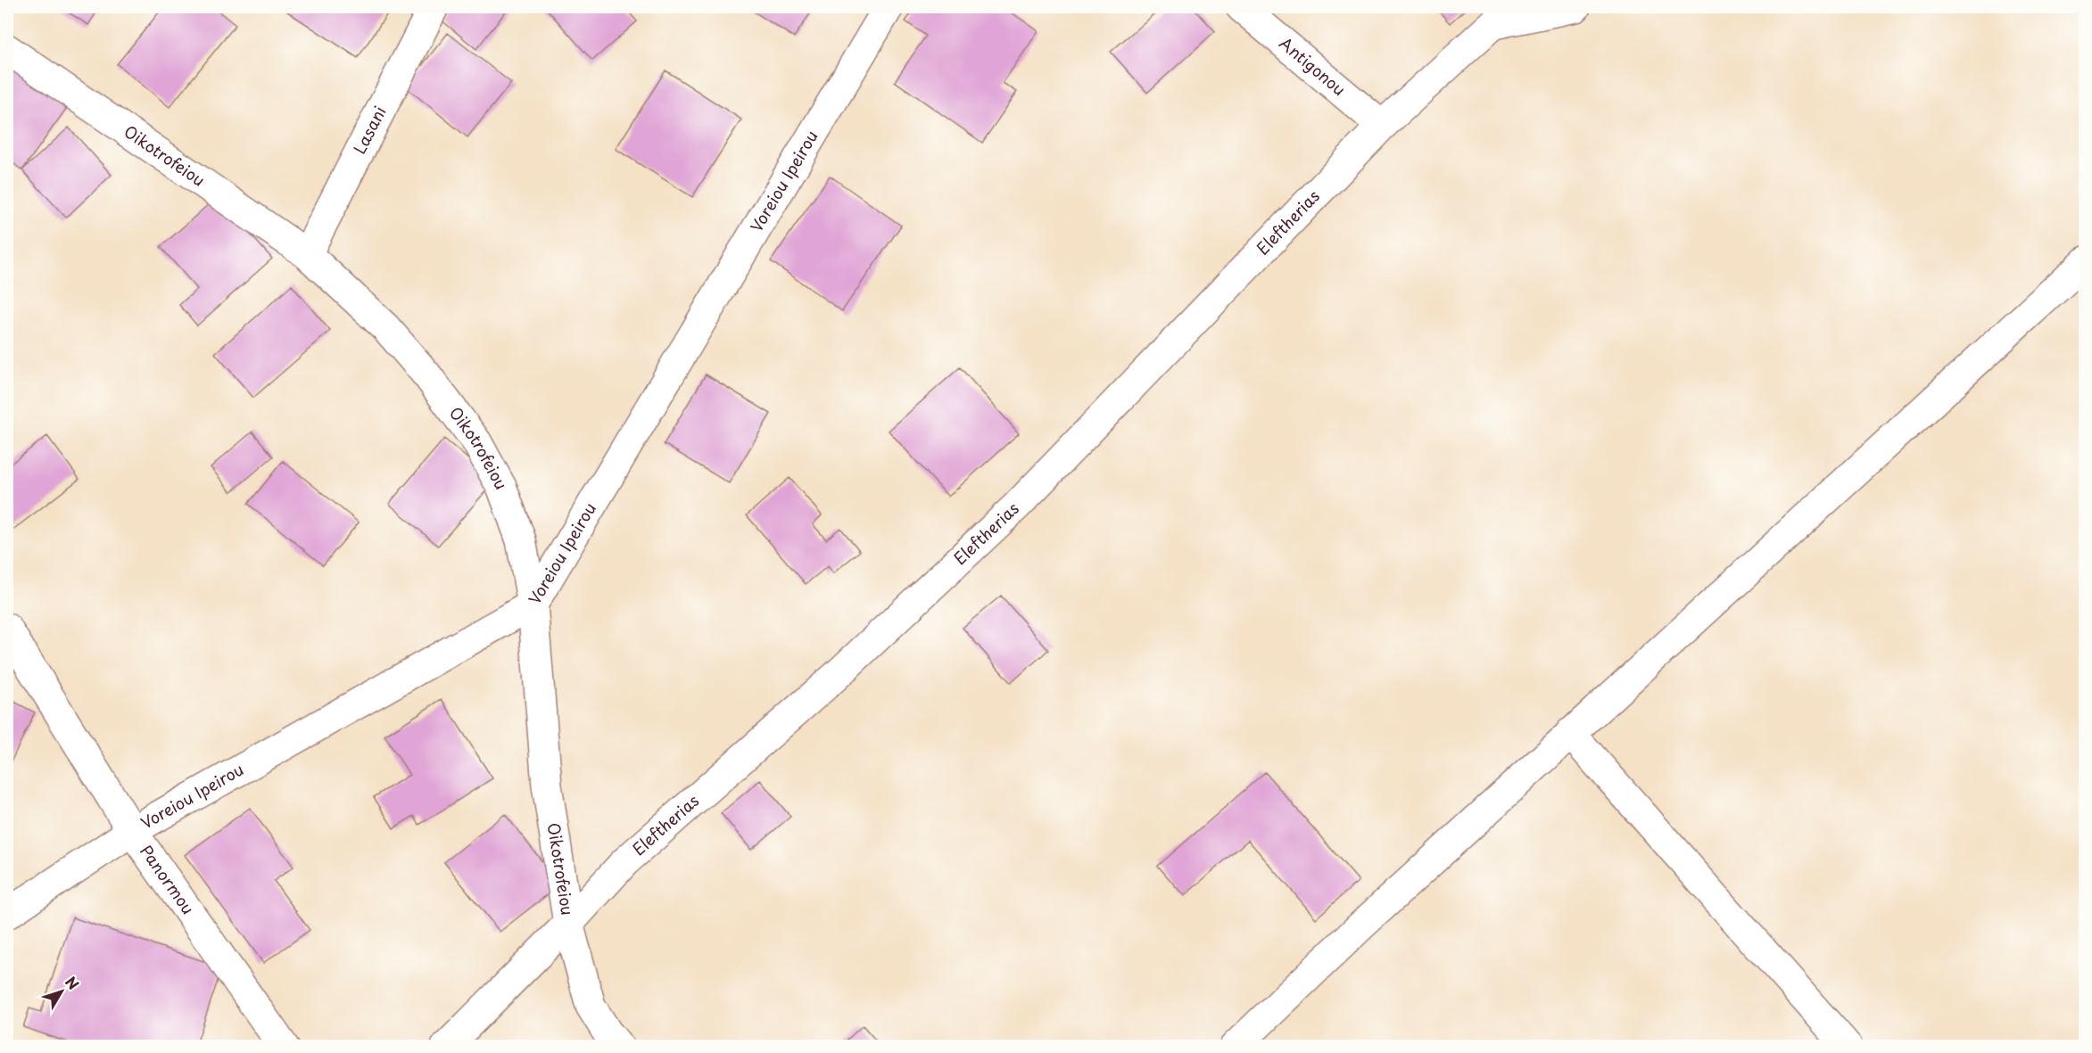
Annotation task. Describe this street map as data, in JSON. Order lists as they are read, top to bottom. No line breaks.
{"streets":{"street":["Antigonou","Lasani","Oikotrofeiou","Voreiou Ipeirou","Eleftherias","Panormou"]},"crossings":[["Antigonou","Eleftherias"],["Lasani","Oikotrofeiou"],["Oikotrofeiou","Voreiou Ipeirou"],["Oikotrofeiou","Eleftherias"],["Voreiou Ipeirou","Panormou"]],"north":"top right"}
